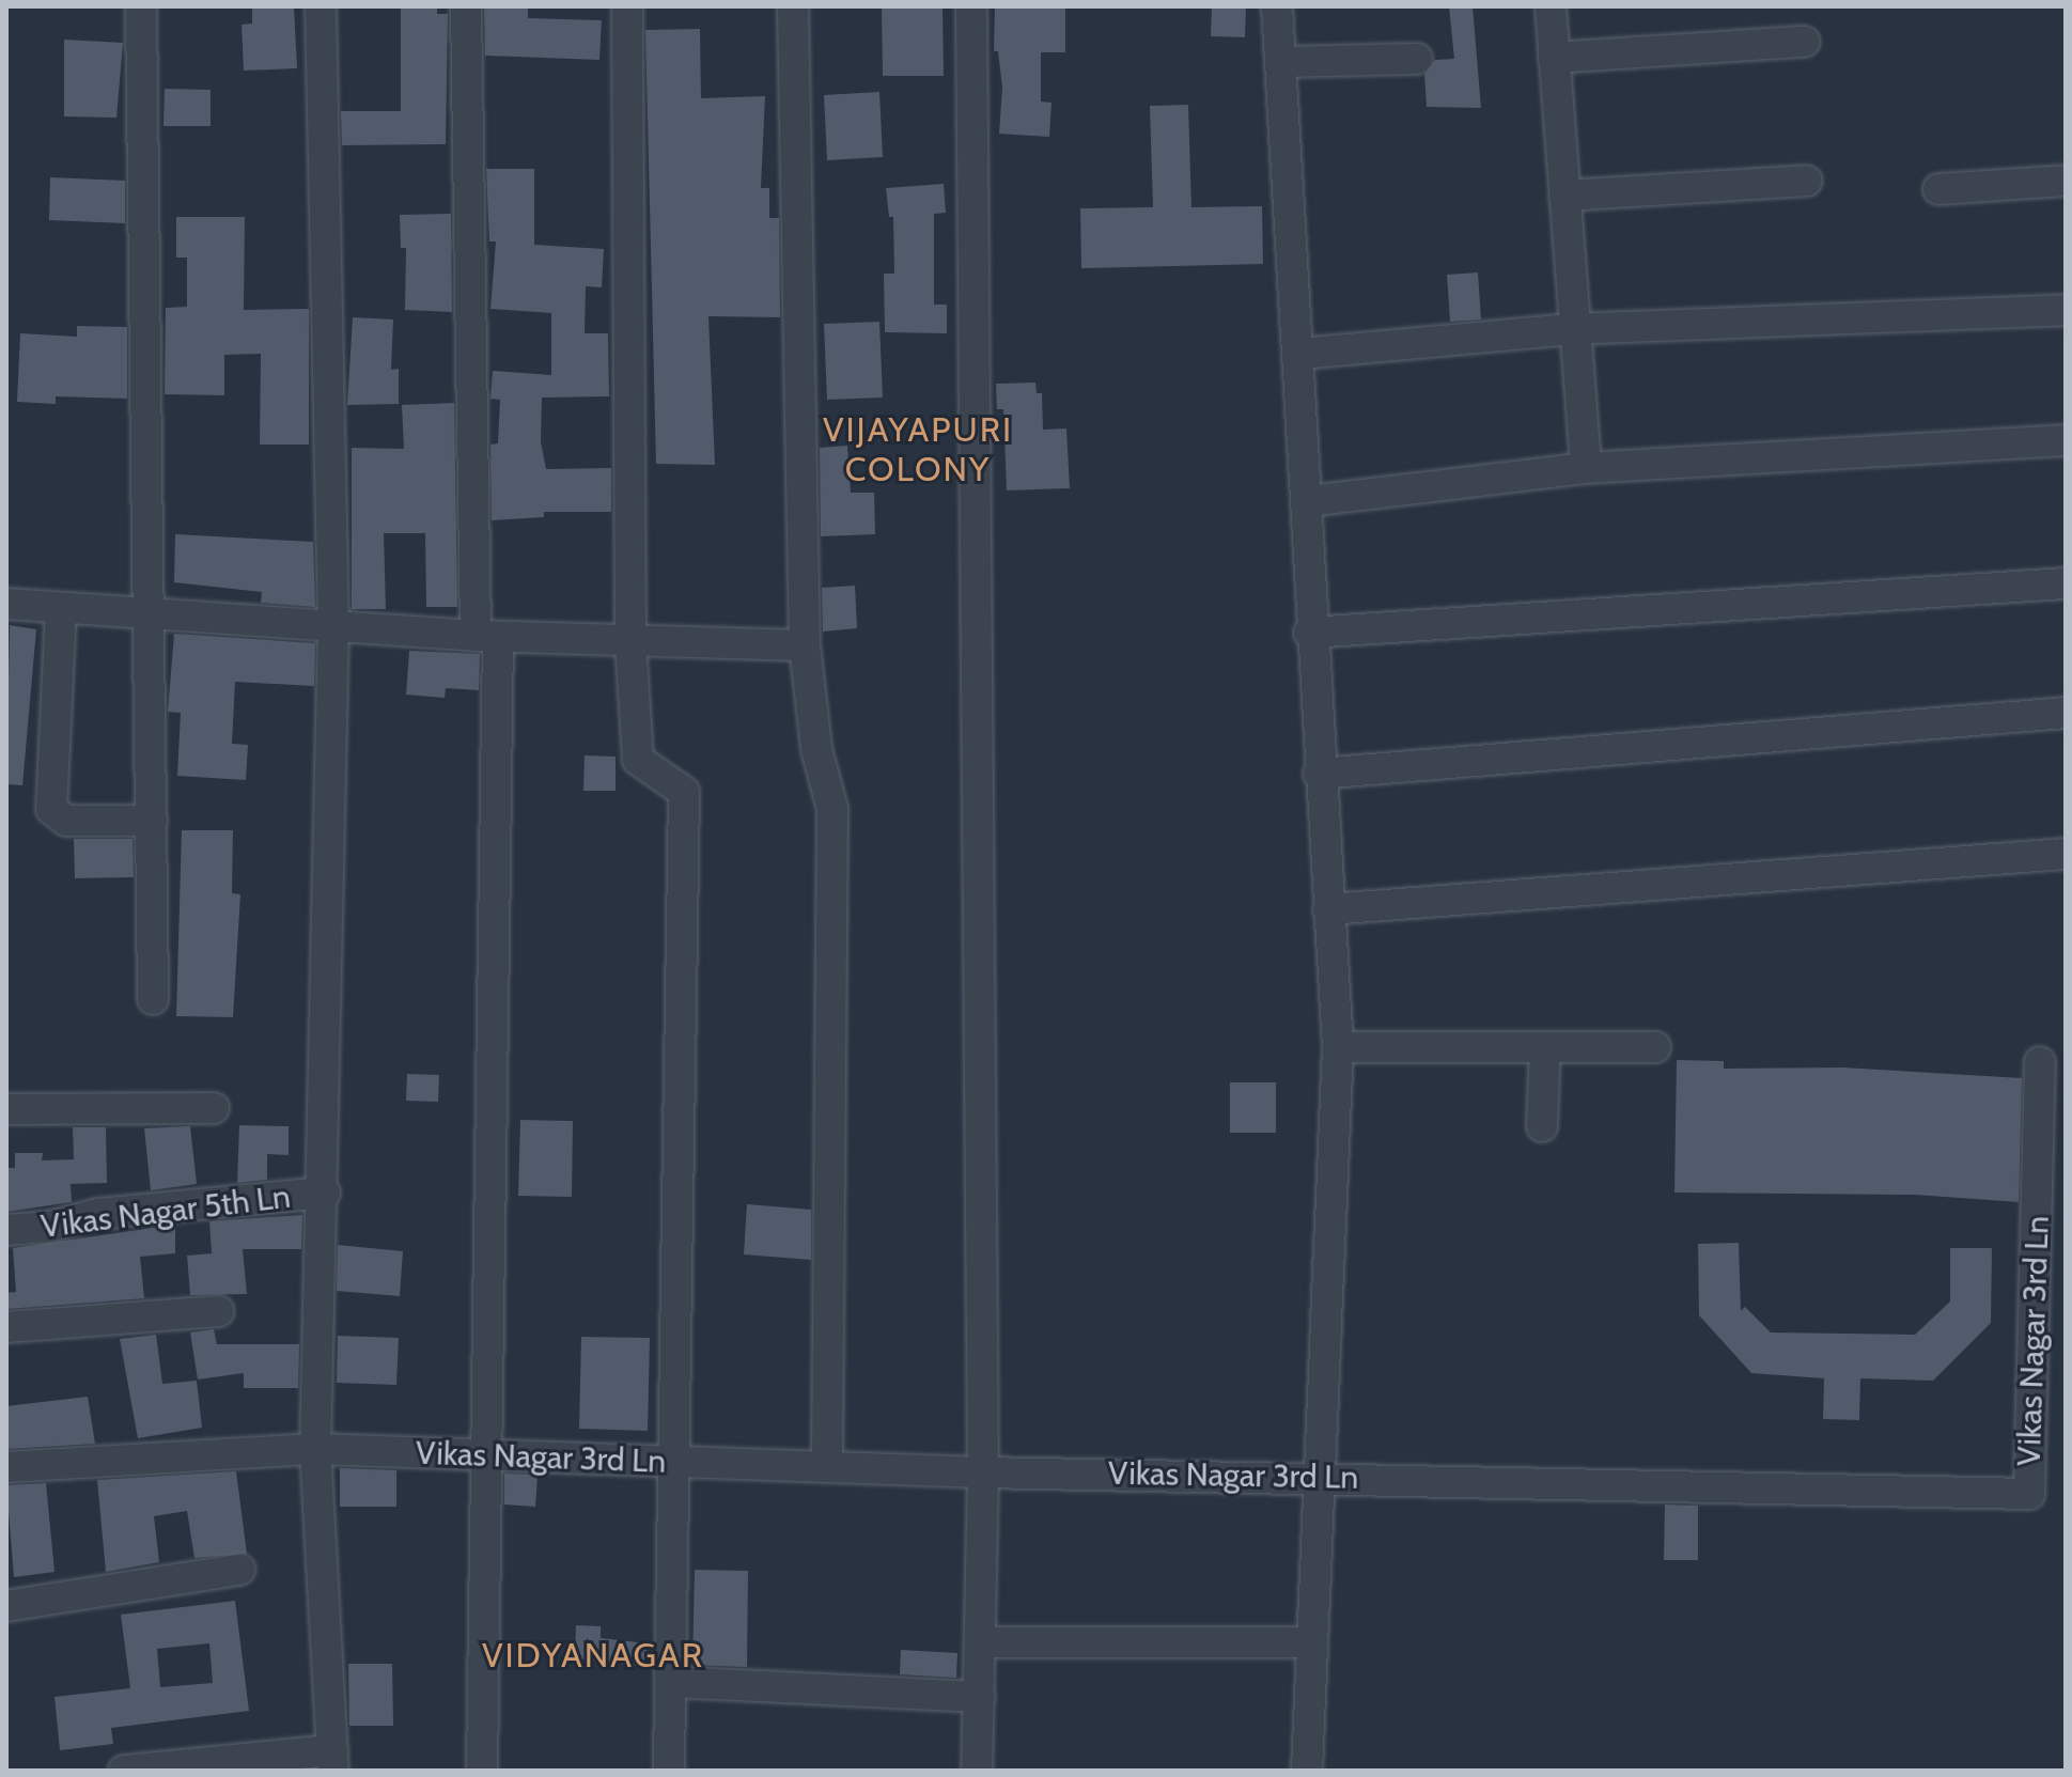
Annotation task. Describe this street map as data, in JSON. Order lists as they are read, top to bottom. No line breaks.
{"streets":{"street":["Vikas Nagar 5th Ln","Vikas Nagar 3rd Ln"]},"districts":["VIJAYAPURI COLONY","VIDYANAGAR"]}
